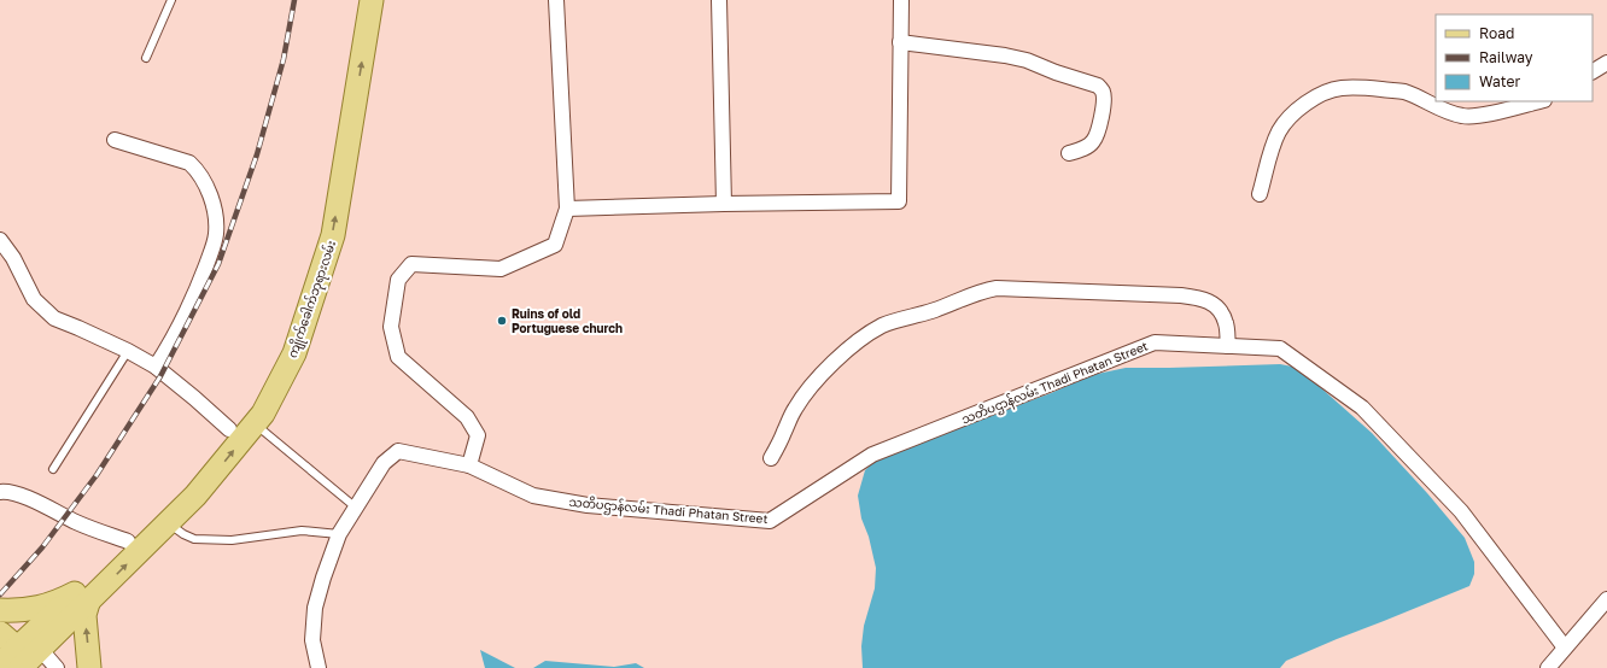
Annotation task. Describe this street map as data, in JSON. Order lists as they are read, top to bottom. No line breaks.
{"streets":{"main road":["ကျိုက်ခေါက်ဘုရားလမ်း"],"street":["သတိပဌာန်လမ်း Thadi Phatan Street"]},"places":["Ruins of old Portuguese church"],"legend":["Road","Railway","Water"]}
